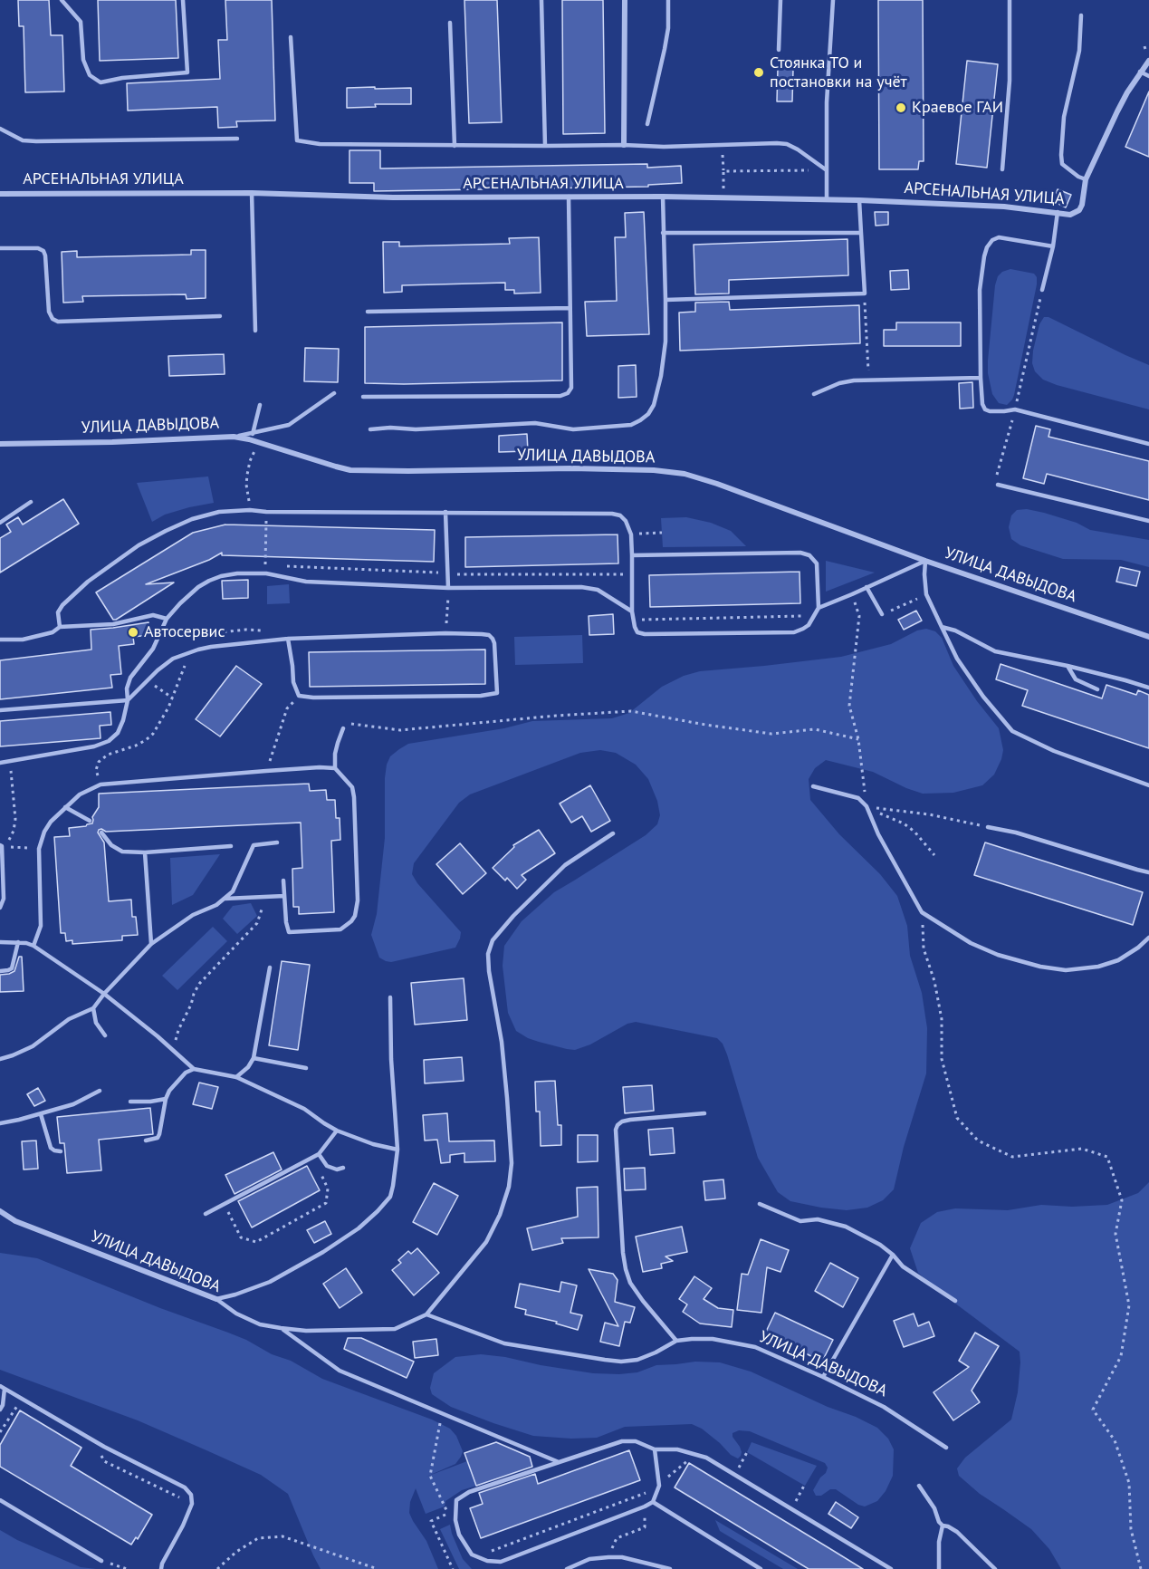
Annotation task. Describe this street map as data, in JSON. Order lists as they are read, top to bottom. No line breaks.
{"streets":{"street":["АРСЕНАЛЬНАЯ УЛИЦА","УЛИЦА ДАВЫДОВА"]},"places":["Стоянка ТО и постановки на учёт","Краевое ГАИ","Автосервис"]}
